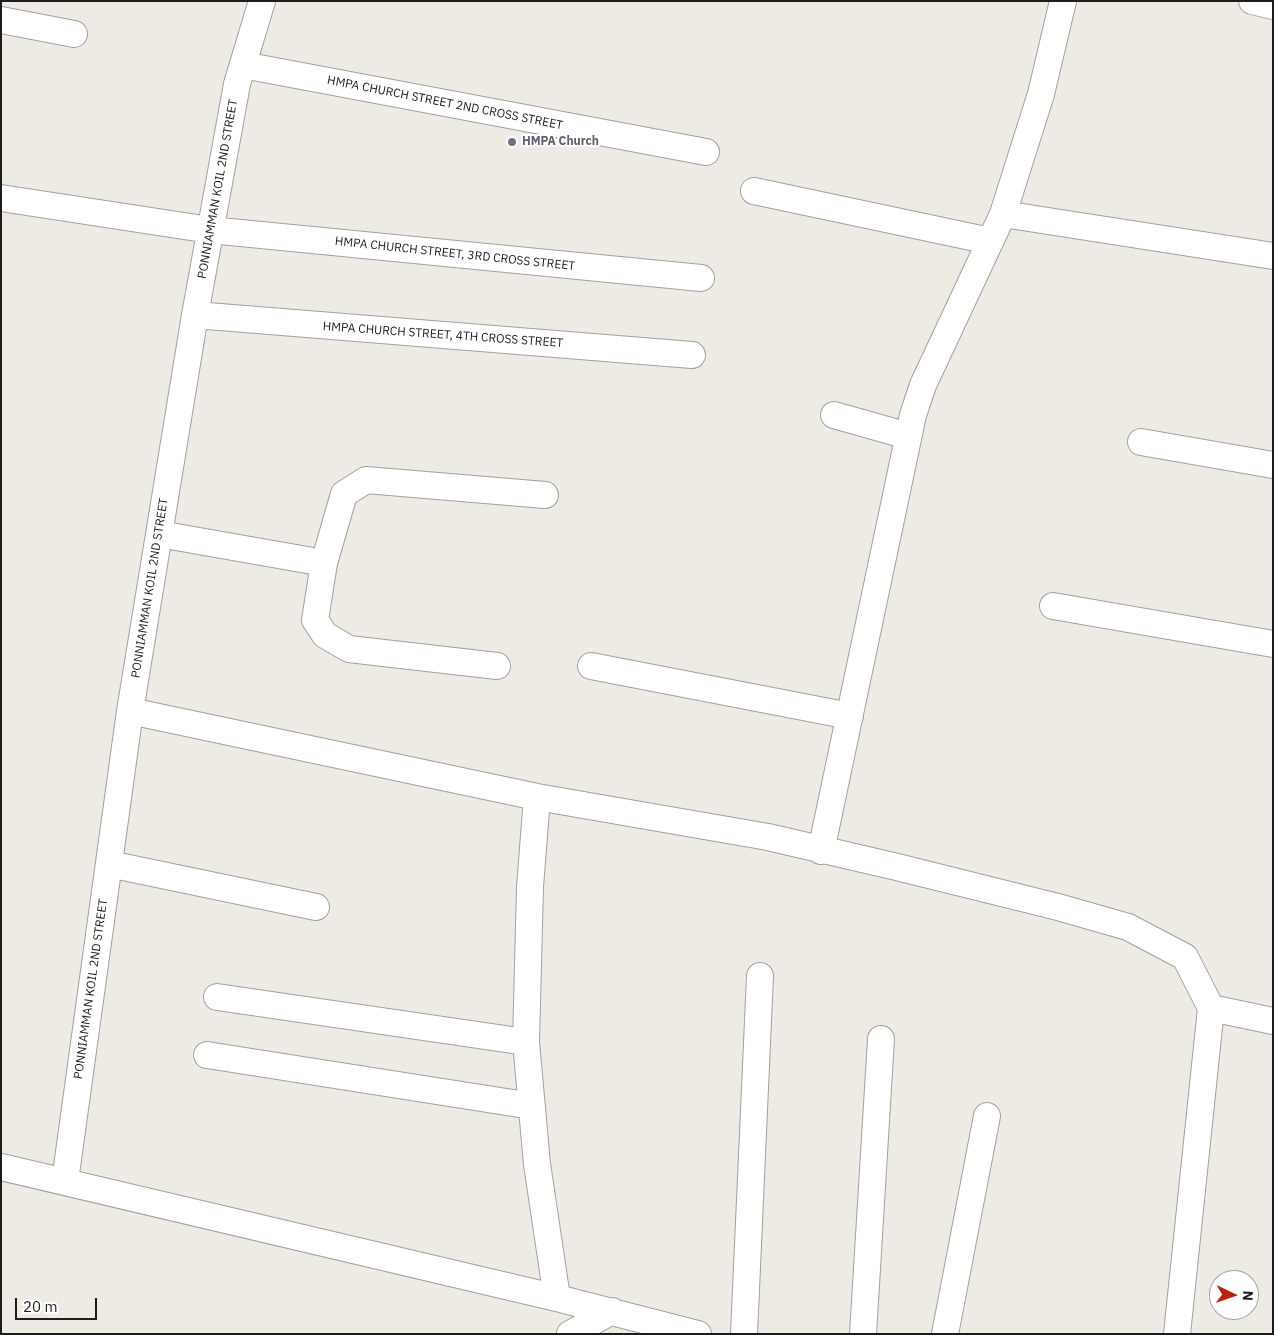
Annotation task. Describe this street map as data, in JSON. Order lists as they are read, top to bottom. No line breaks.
{"streets":{"street":["HMPA CHURCH STREET 2ND CROSS STREET","PONNIAMMAN KOIL 2ND STREET","HMPA CHURCH STREET, 3RD CROSS STREET","HMPA CHURCH STREET, 4TH CROSS STREET"]},"crossings":[["HMPA CHURCH STREET 2ND CROSS STREET","PONNIAMMAN KOIL 2ND STREET"],["PONNIAMMAN KOIL 2ND STREET","HMPA CHURCH STREET, 3RD CROSS STREET"],["PONNIAMMAN KOIL 2ND STREET","HMPA CHURCH STREET, 4TH CROSS STREET"]],"places":["HMPA Church"],"scale_bar":"20 m","north":"right"}
